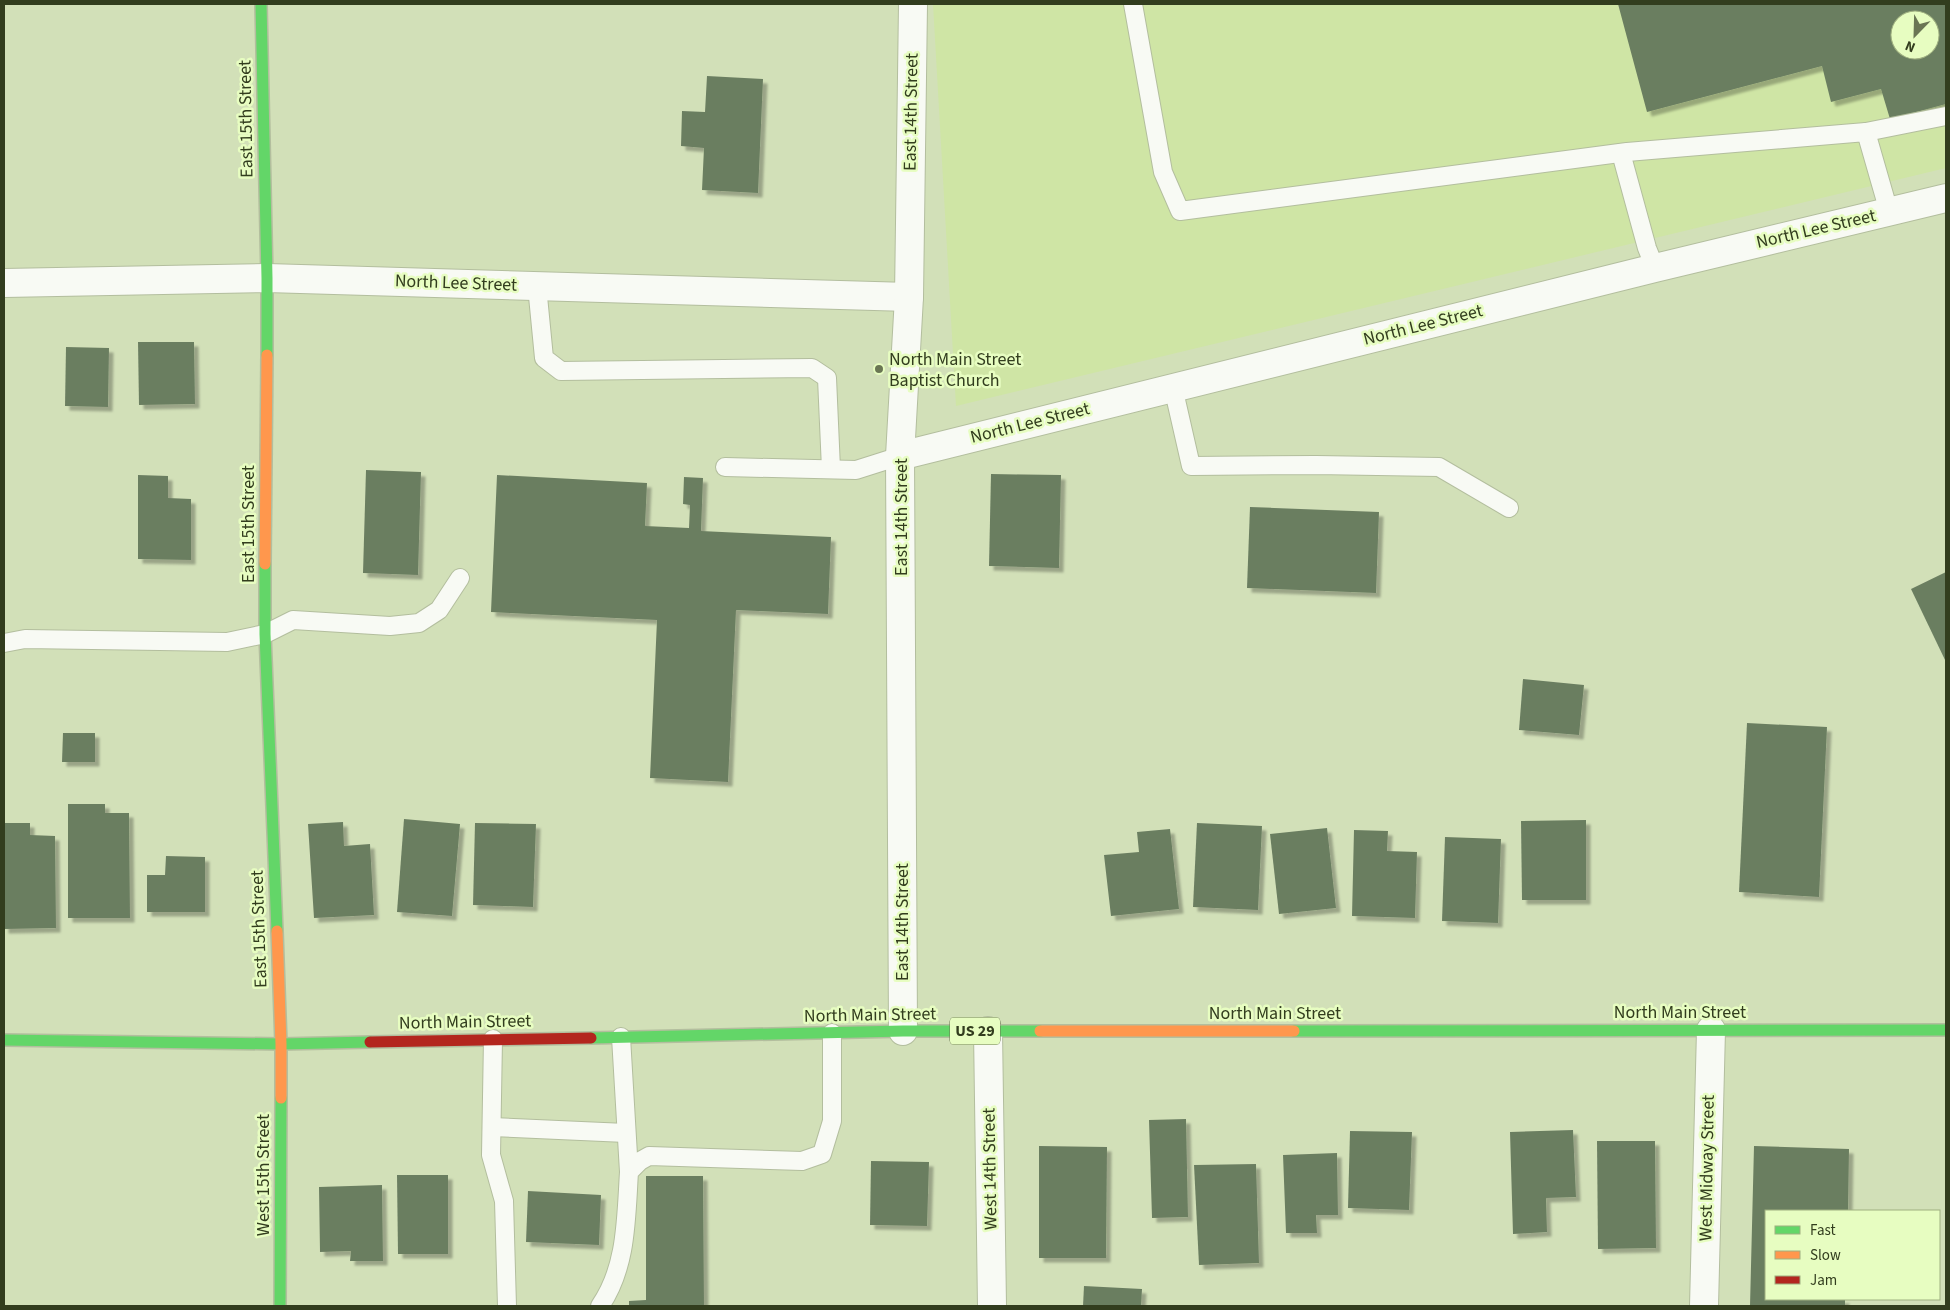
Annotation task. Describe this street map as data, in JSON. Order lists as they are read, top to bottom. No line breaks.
{"streets":{"main road":["East 15th Street","North Main Street","US 29","West 15th Street"],"street":["East 14th Street","North Lee Street","West Midway Street","West 14th Street"]},"crossings":[["East 14th Street","North Lee Street"],["East 14th Street","North Main Street"],["East 15th Street","North Lee Street"],["East 15th Street","North Main Street"],["East 15th Street","West 15th Street"],["North Main Street","West Midway Street"],["North Main Street","West 14th Street"],["North Main Street","West 15th Street"]],"places":["North Main Street Baptist Church"],"legend":["Fast","Slow","Jam"],"north":"bottom left"}
